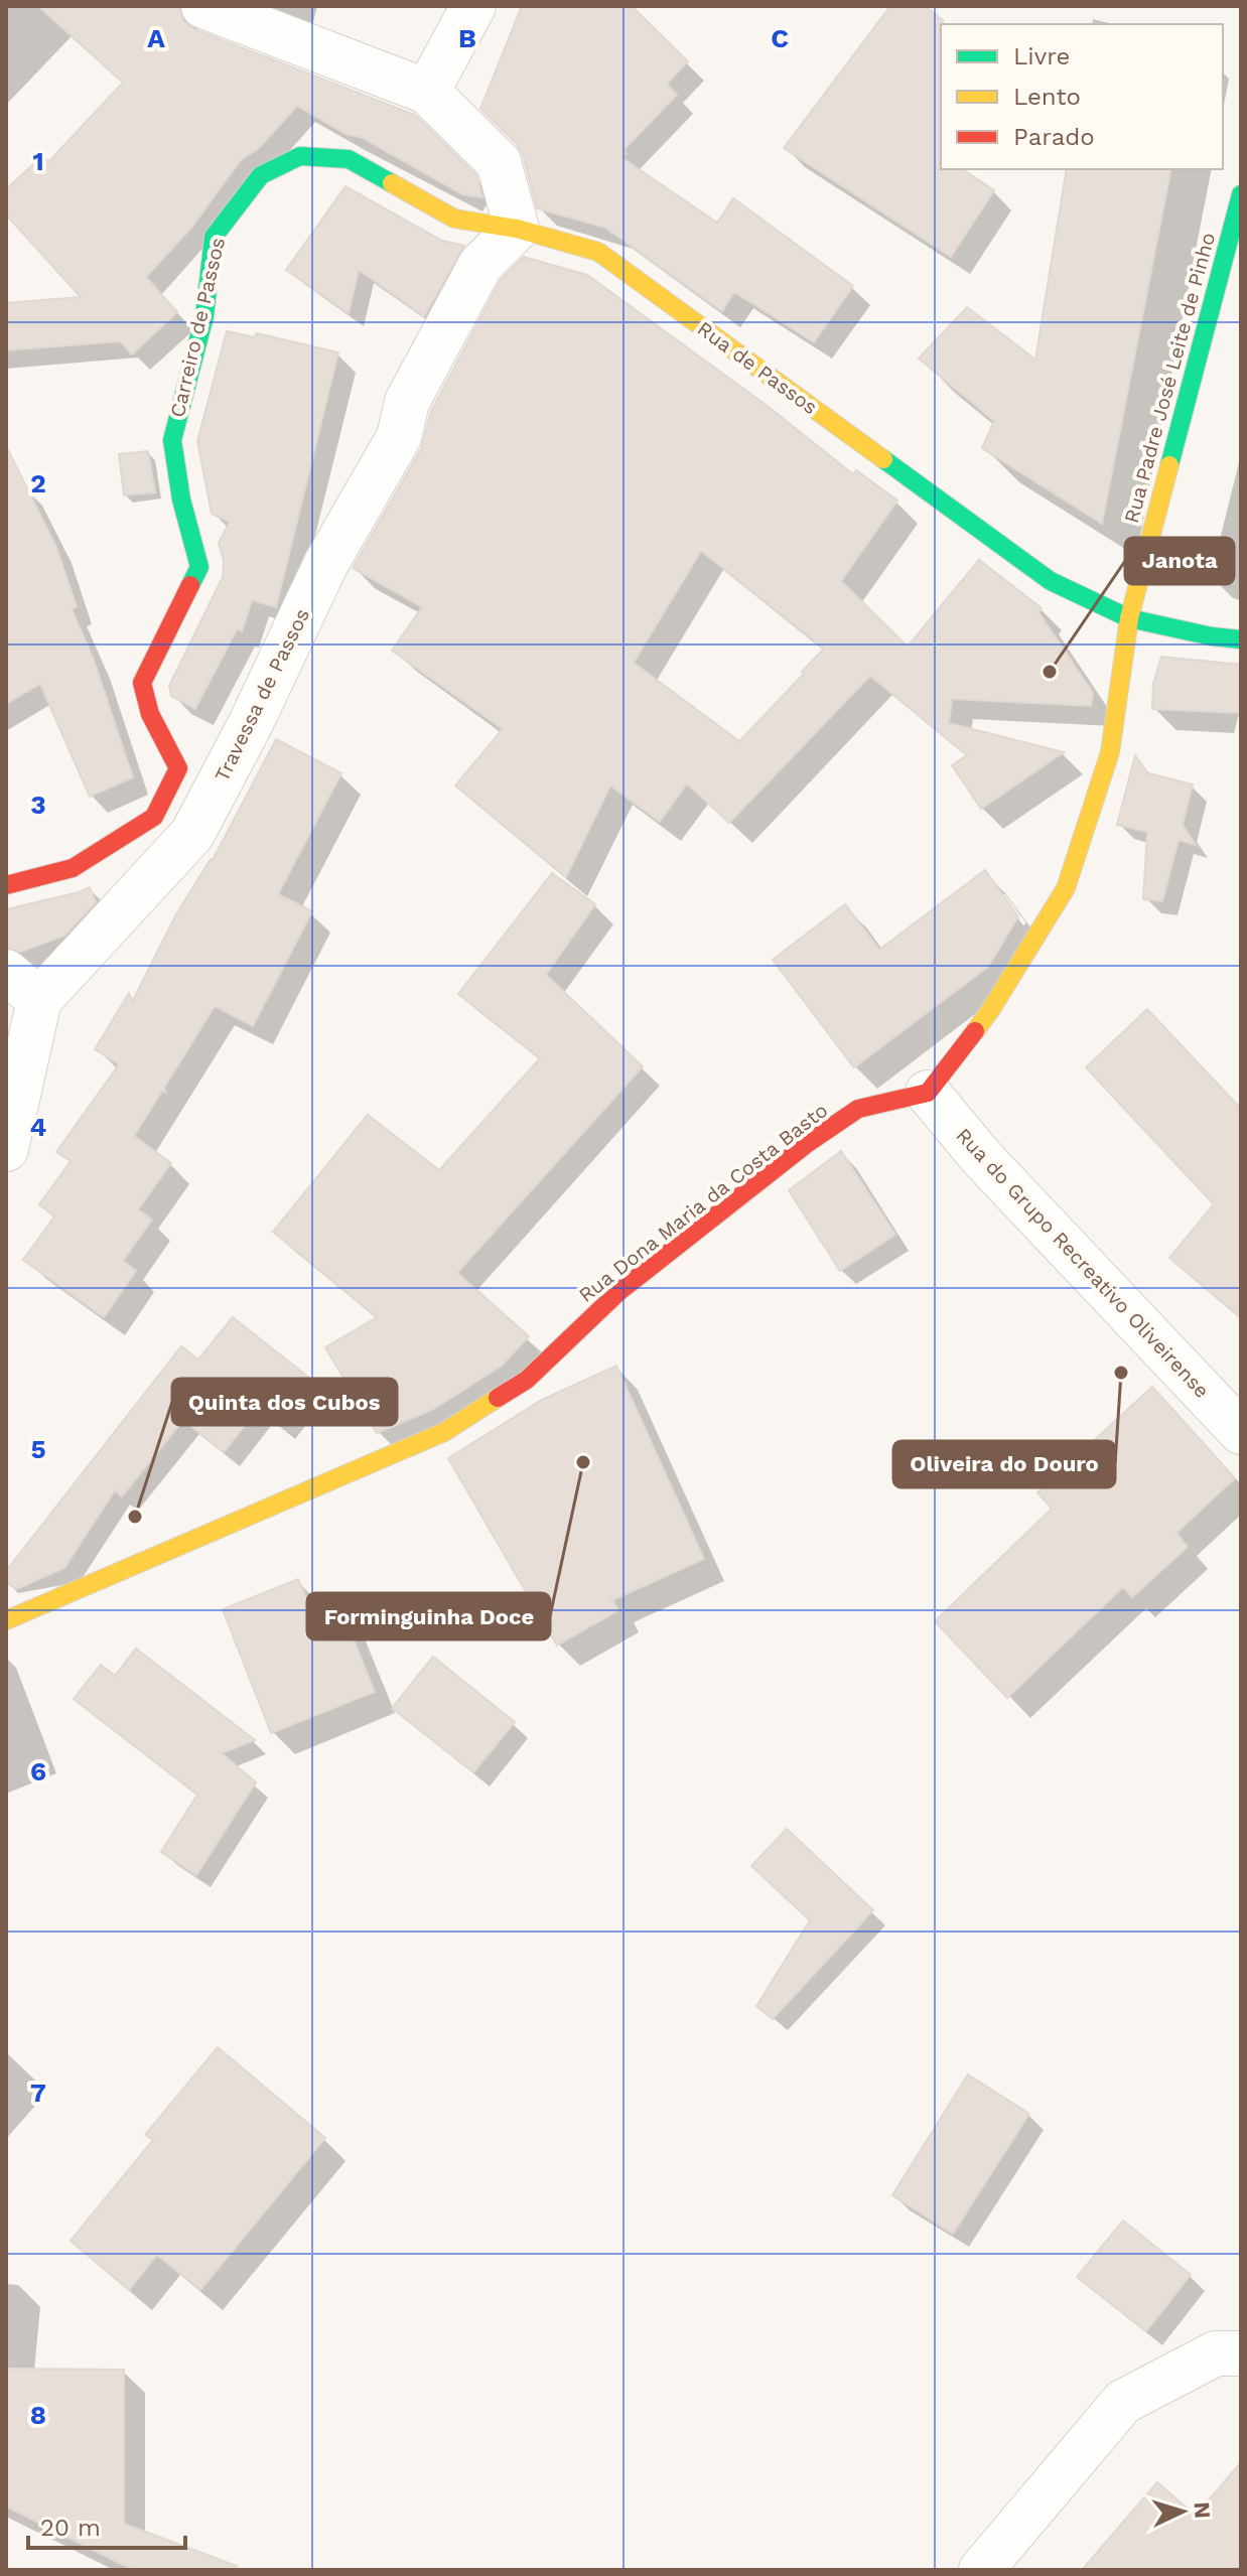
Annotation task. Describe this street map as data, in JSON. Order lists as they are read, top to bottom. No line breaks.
{"streets":{"street":["Carreiro de Passos","Rua de Passos","Rua Padre José Leite de Pinho","Travessa de Passos","Rua Dona Maria da Costa Basto","Rua do Grupo Recreativo Oliveirense"]},"crossings":[["Carreiro de Passos","Rua de Passos"],["Carreiro de Passos","Travessa de Passos"],["Rua de Passos","Rua Padre José Leite de Pinho"],["Rua de Passos","Travessa de Passos"],["Rua Dona Maria da Costa Basto","Rua do Grupo Recreativo Oliveirense"]],"places":["Janota","Oliveira do Douro","Forminguinha Doce","Quinta dos Cubos"],"legend":["Livre","Lento","Parado"],"scale_bar":"20 m","north":"right","grid":{"columns":["A","B","C"],"rows":["1","2","3","4","5","6","7","8"]}}
